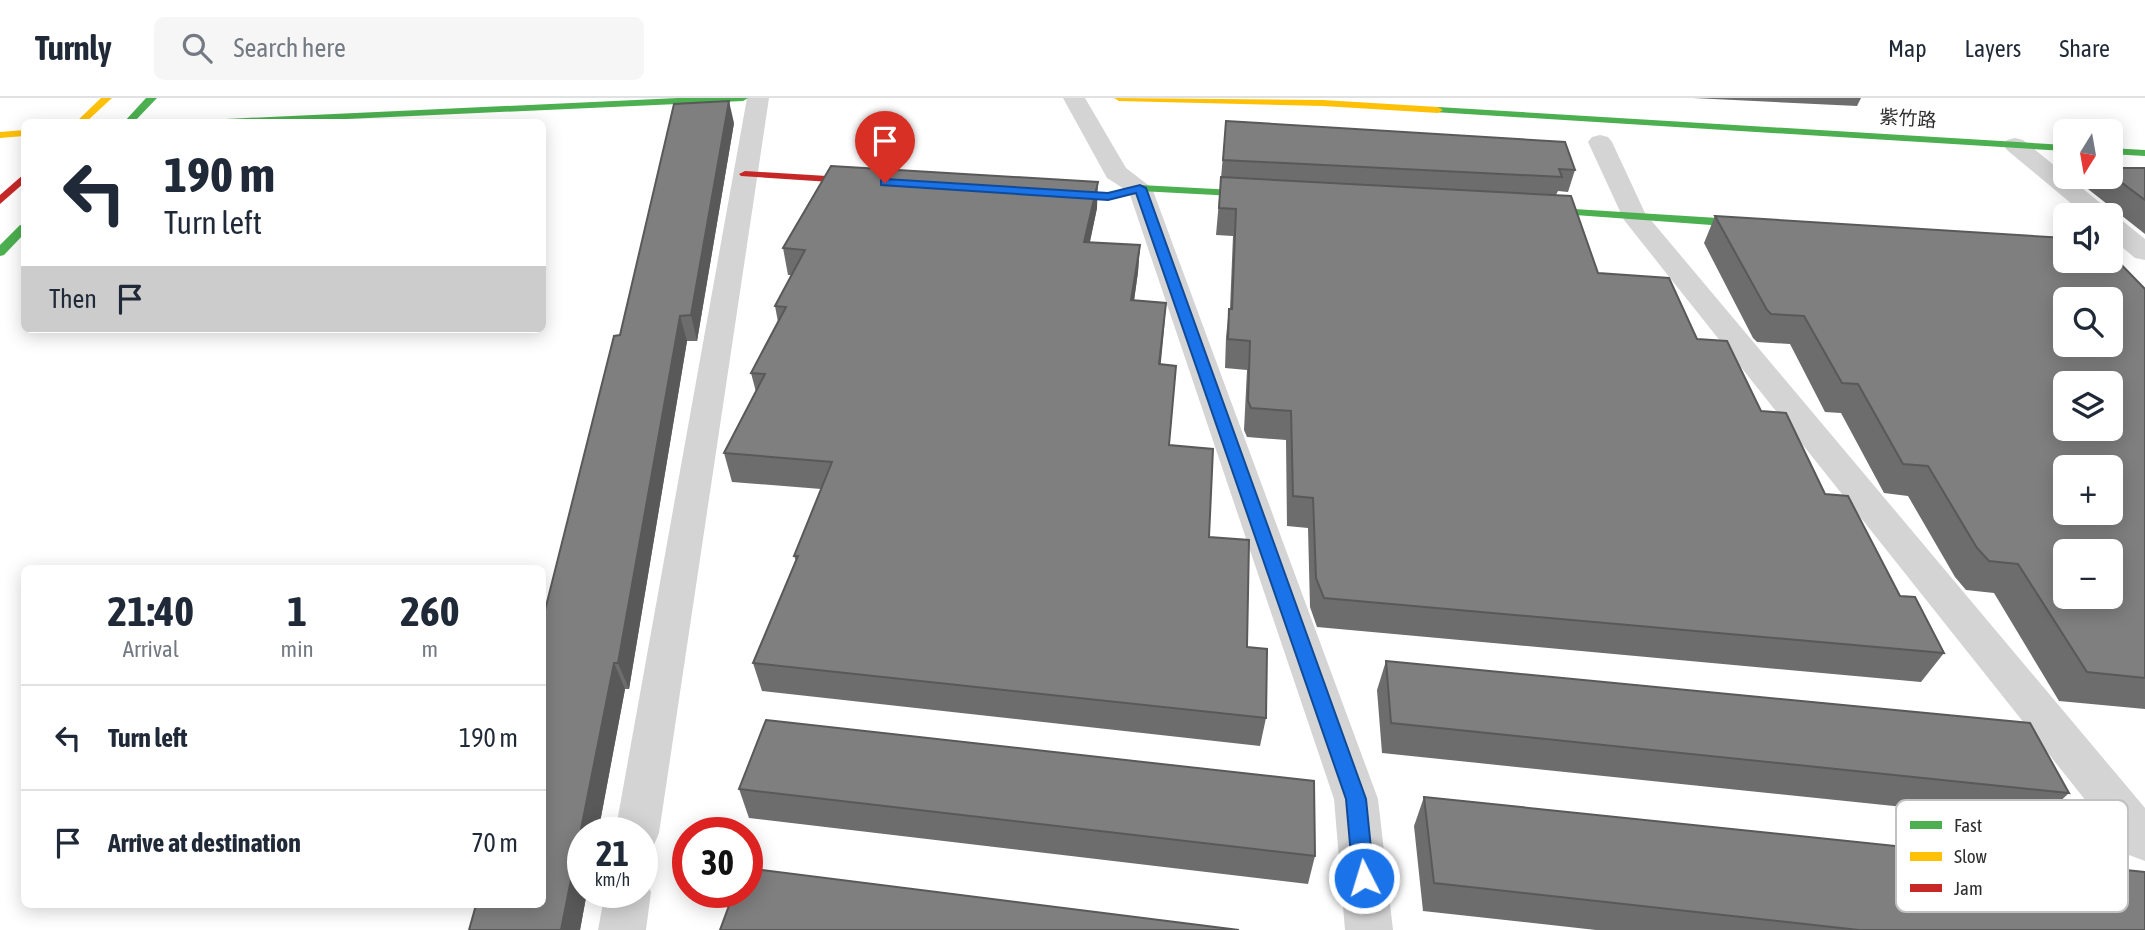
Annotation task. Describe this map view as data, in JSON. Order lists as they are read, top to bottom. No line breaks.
{"streets":{"street":["紫竹路"]},"legend":["Fast","Slow","Jam"],"north":"bottom","page":{"header":"Turnly","search":"Search here","nav":["Map","Layers","Share"],"map_buttons":["+","−"],"turn":["190 m","Turn left"],"then":"Then","eta":["21:40","Arrival","1","min","260","m"],"list":[{"name":"Turn left","value":"190 m"},{"name":"Arrive at destination","value":"70 m"}],"speed":"21 km/h","limit":"30"}}
